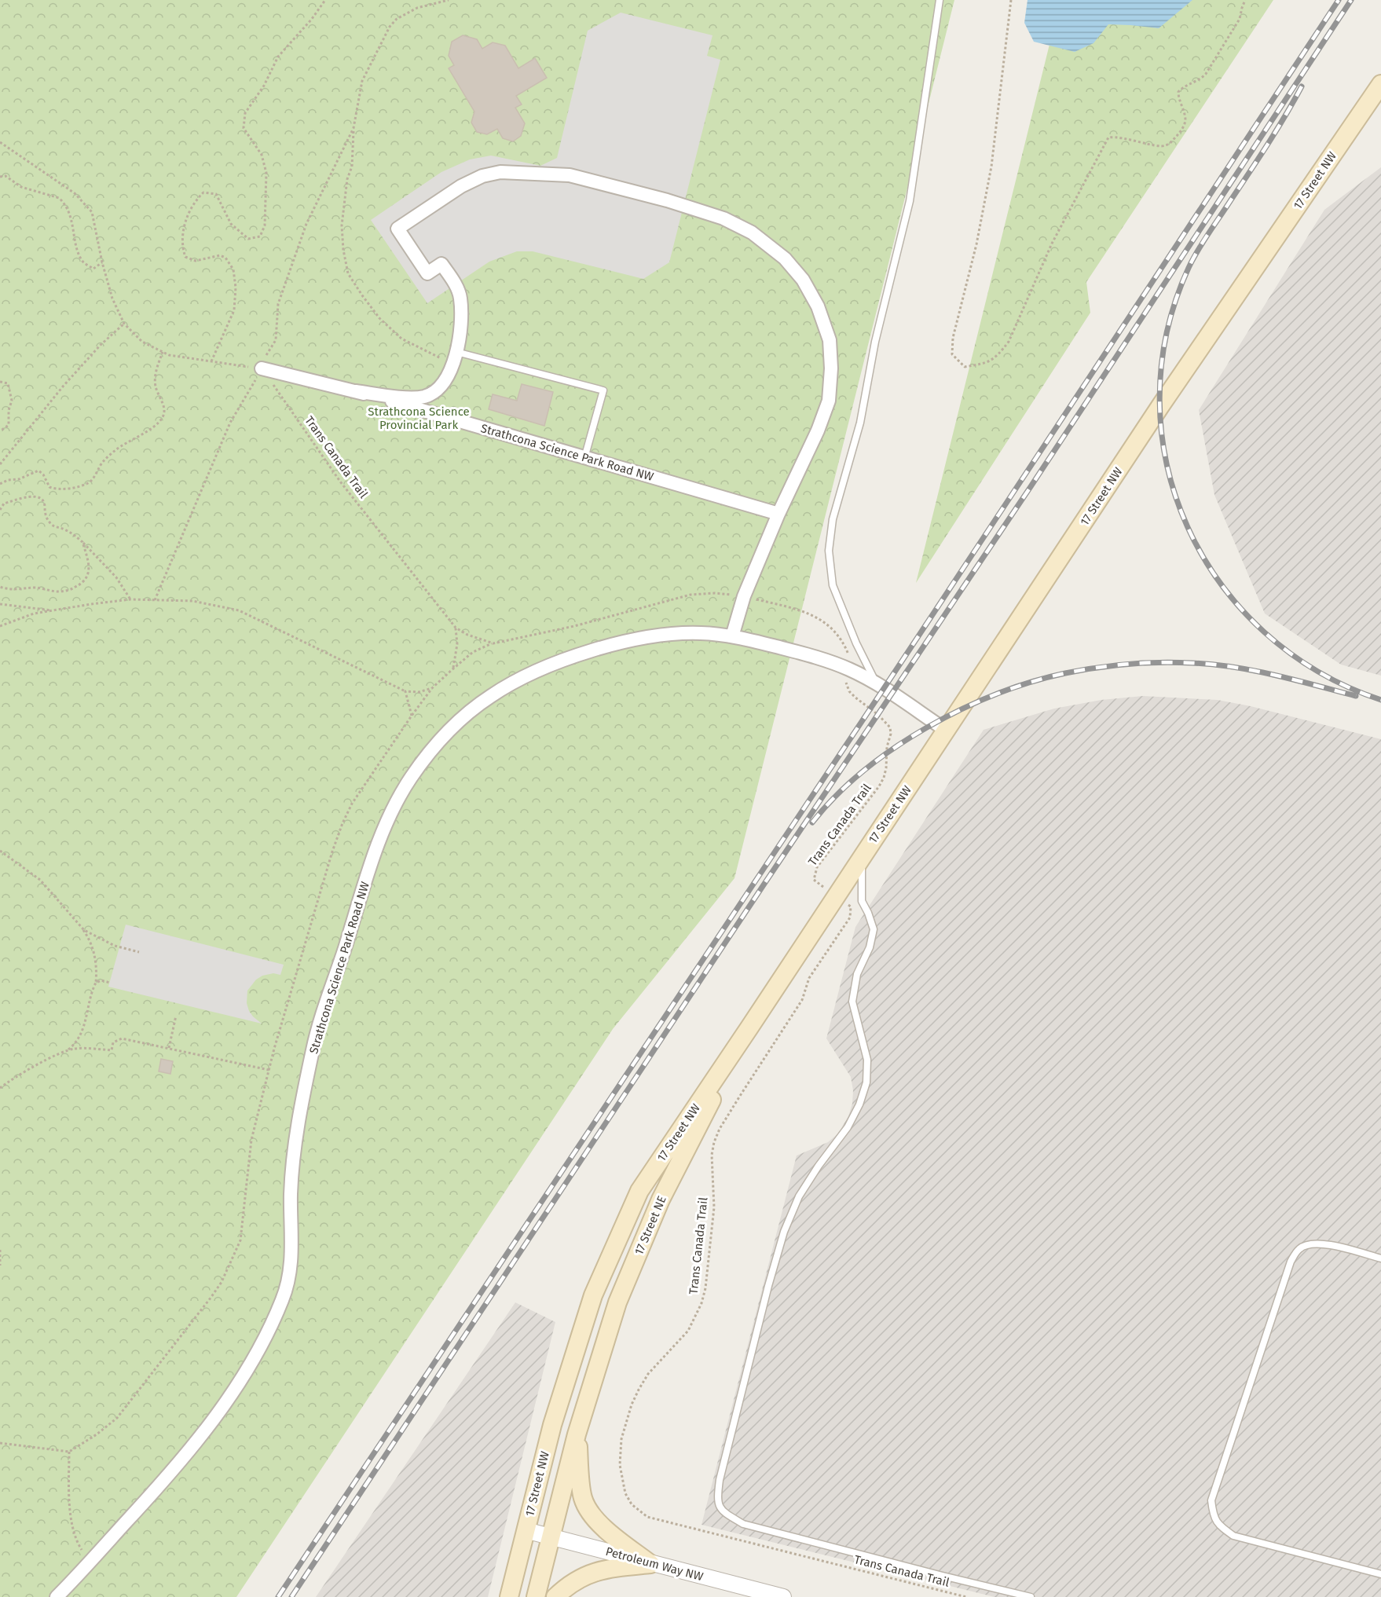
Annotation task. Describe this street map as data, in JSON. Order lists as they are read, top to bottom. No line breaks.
{"streets":{"main road":["17 Street NW","17 Street NE"],"street":["Strathcona Science Park Road NW","Petroleum Way NW"],"path":["Trans Canada Trail"]},"crossings":[["17 Street NW","Strathcona Science Park Road NW"],["17 Street NW","17 Street NE"],["17 Street NW","Petroleum Way NW"],["Strathcona Science Park Road NW","Trans Canada Trail"]],"parks":["Strathcona Science Provincial Park"]}
